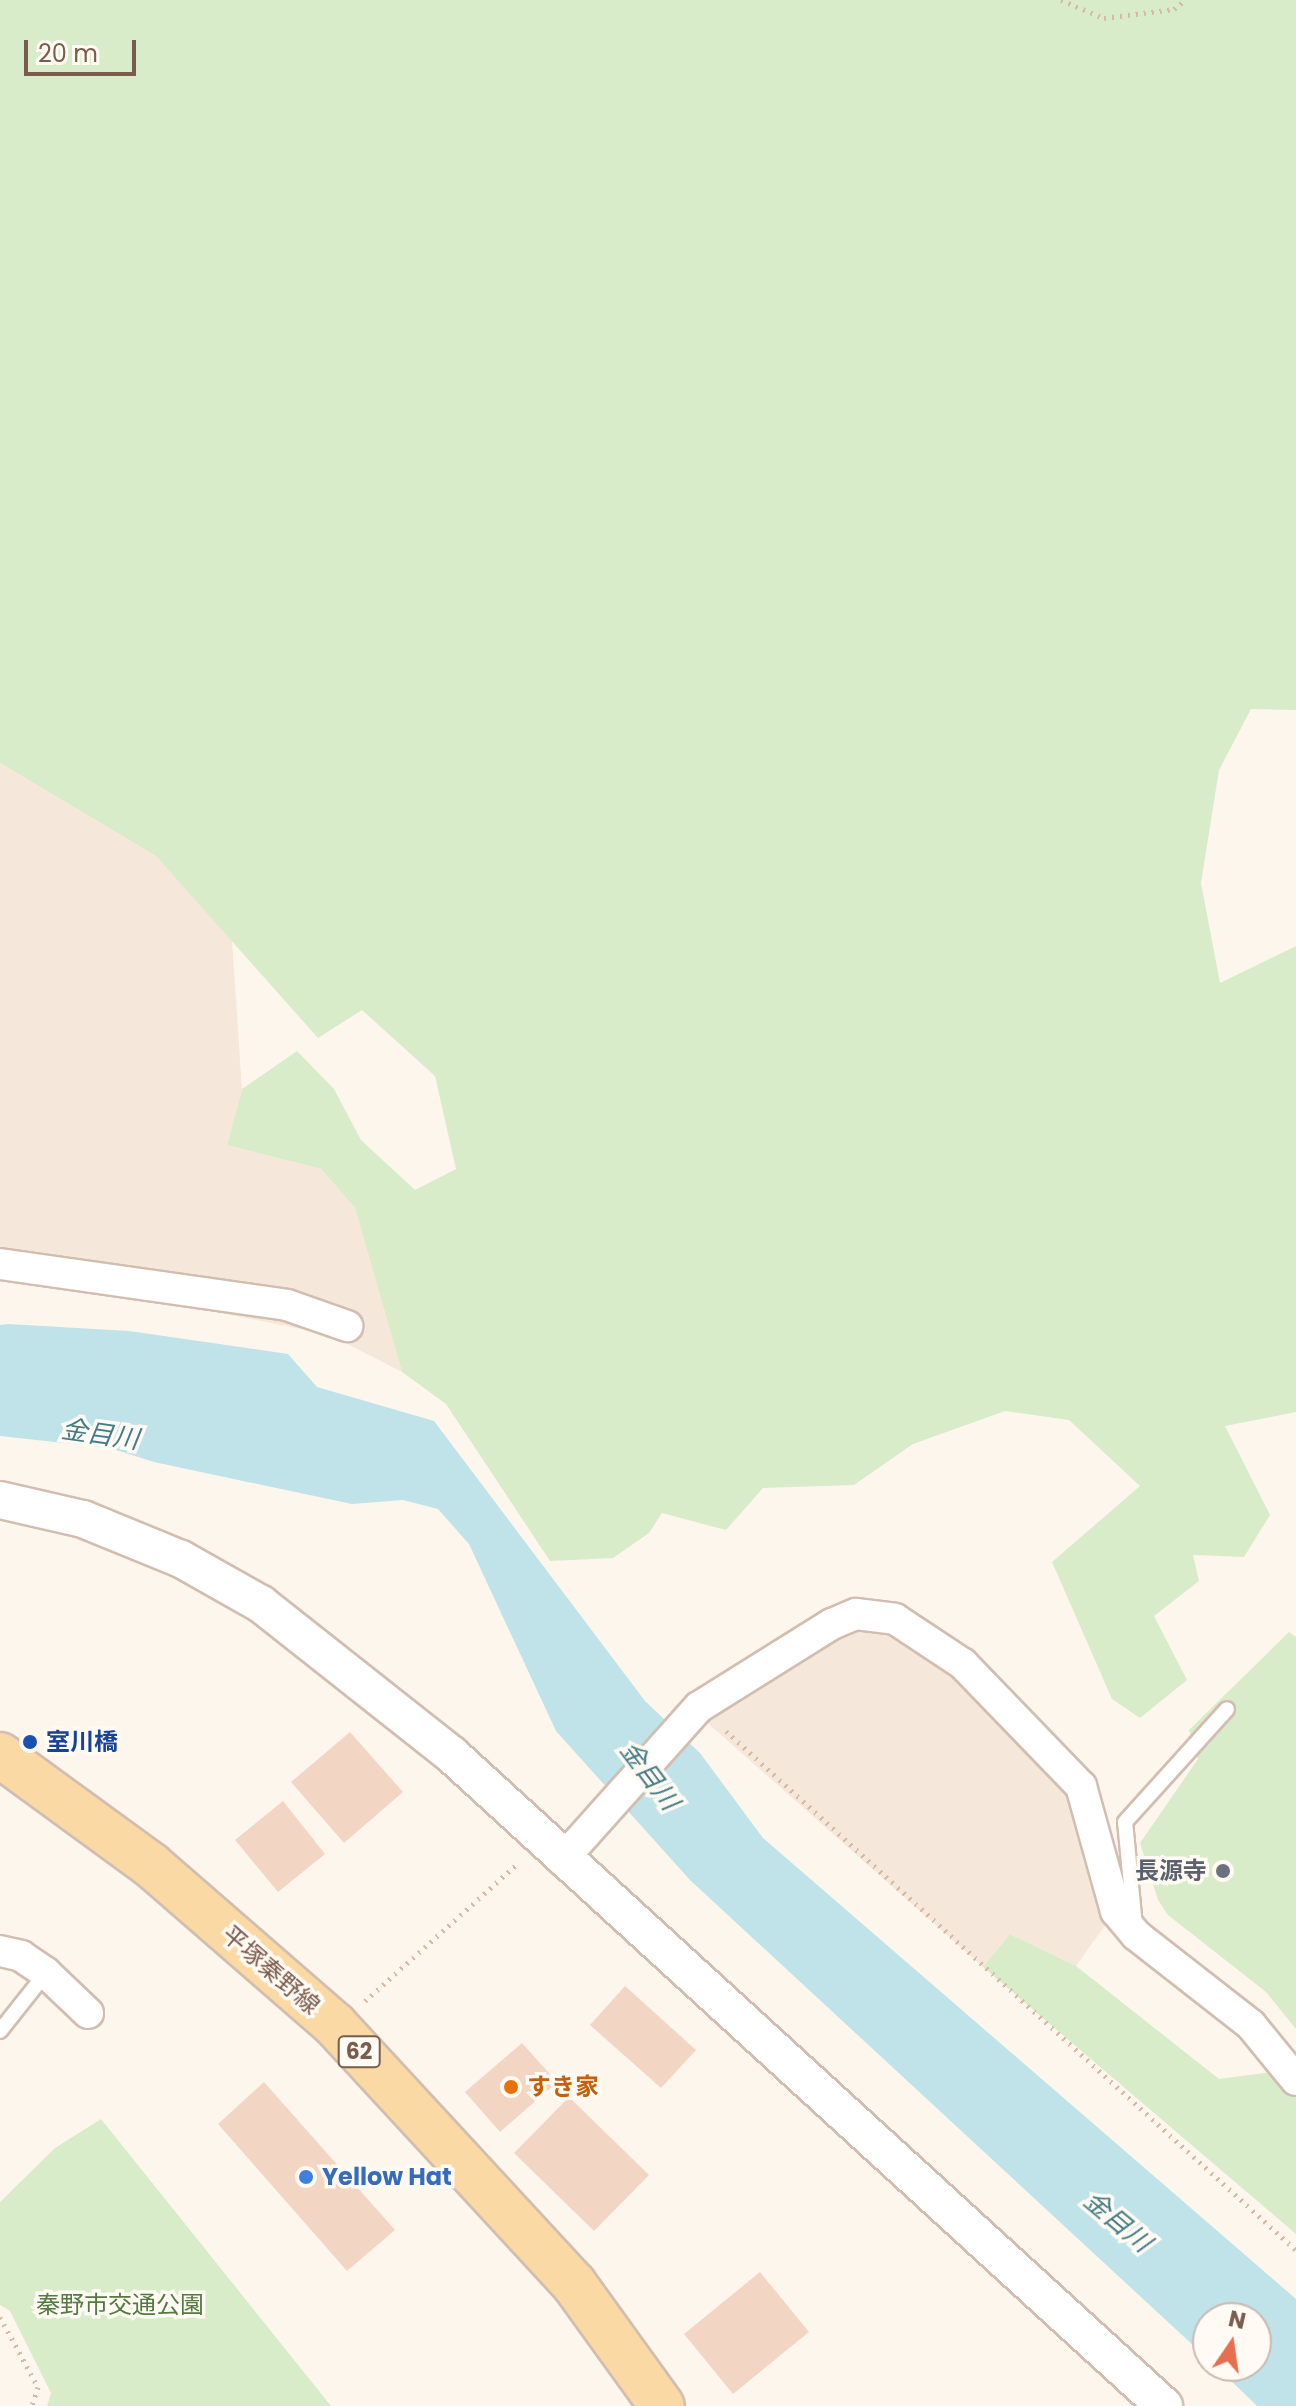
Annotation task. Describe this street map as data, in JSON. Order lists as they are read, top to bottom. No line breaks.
{"streets":{"main road":["平塚秦野線","62"]},"water":["金目川"],"parks":["秦野市交通公園"],"places":["室川橋","長源寺","すき家","Yellow Hat"],"scale_bar":"20 m","north":"top"}
